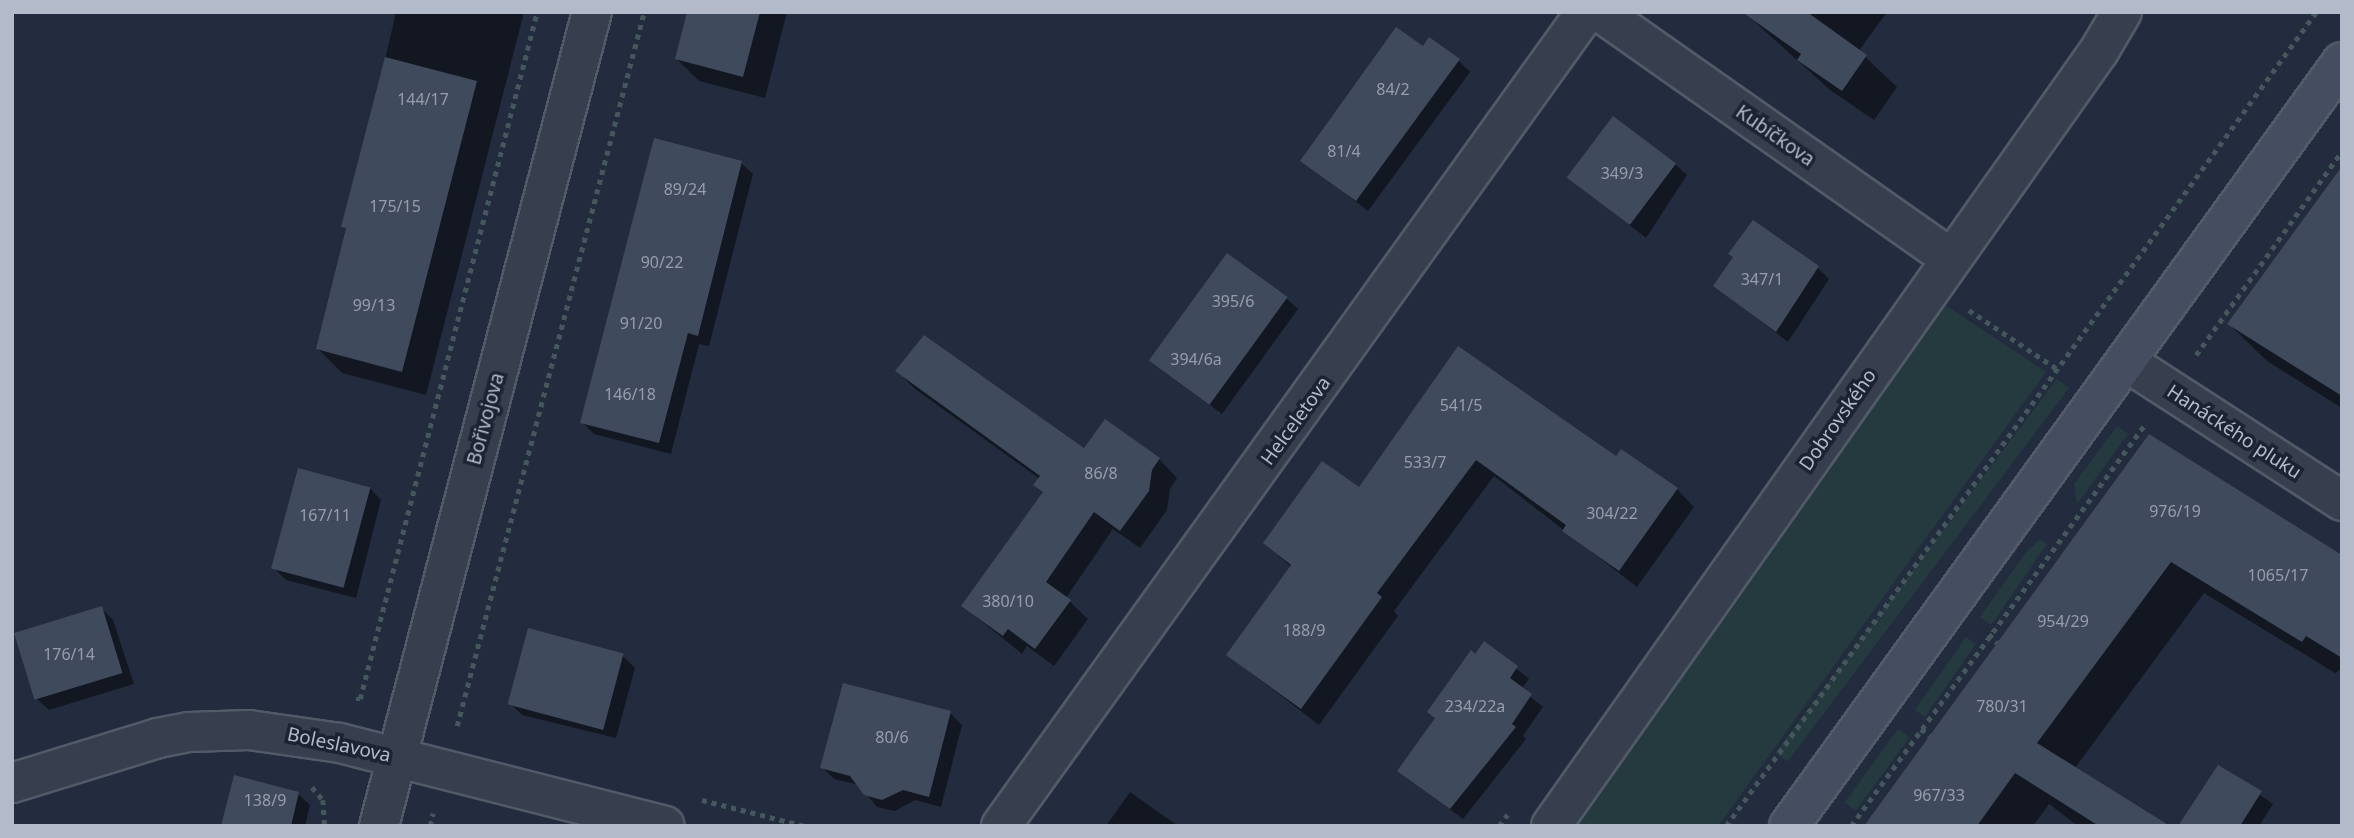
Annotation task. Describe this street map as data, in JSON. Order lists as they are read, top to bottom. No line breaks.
{"streets":{"street":["Kubíčkova","Bořivojova","Dobrovského","Helceletova","Hanáckého pluku","Boleslavova"]},"crossings":[["Kubíčkova","Dobrovského"],["Bořivojova","Boleslavova"]],"house_numbers":["84/2","144/17","81/4","349/3","89/24","175/15","90/22","347/1","395/6","99/13","91/20","394/6a","146/18","541/5","533/7","86/8","976/19","304/22","167/11","1065/17","380/10","954/29","188/9","176/14","234/22a","780/31","80/6","967/33","138/9"]}
